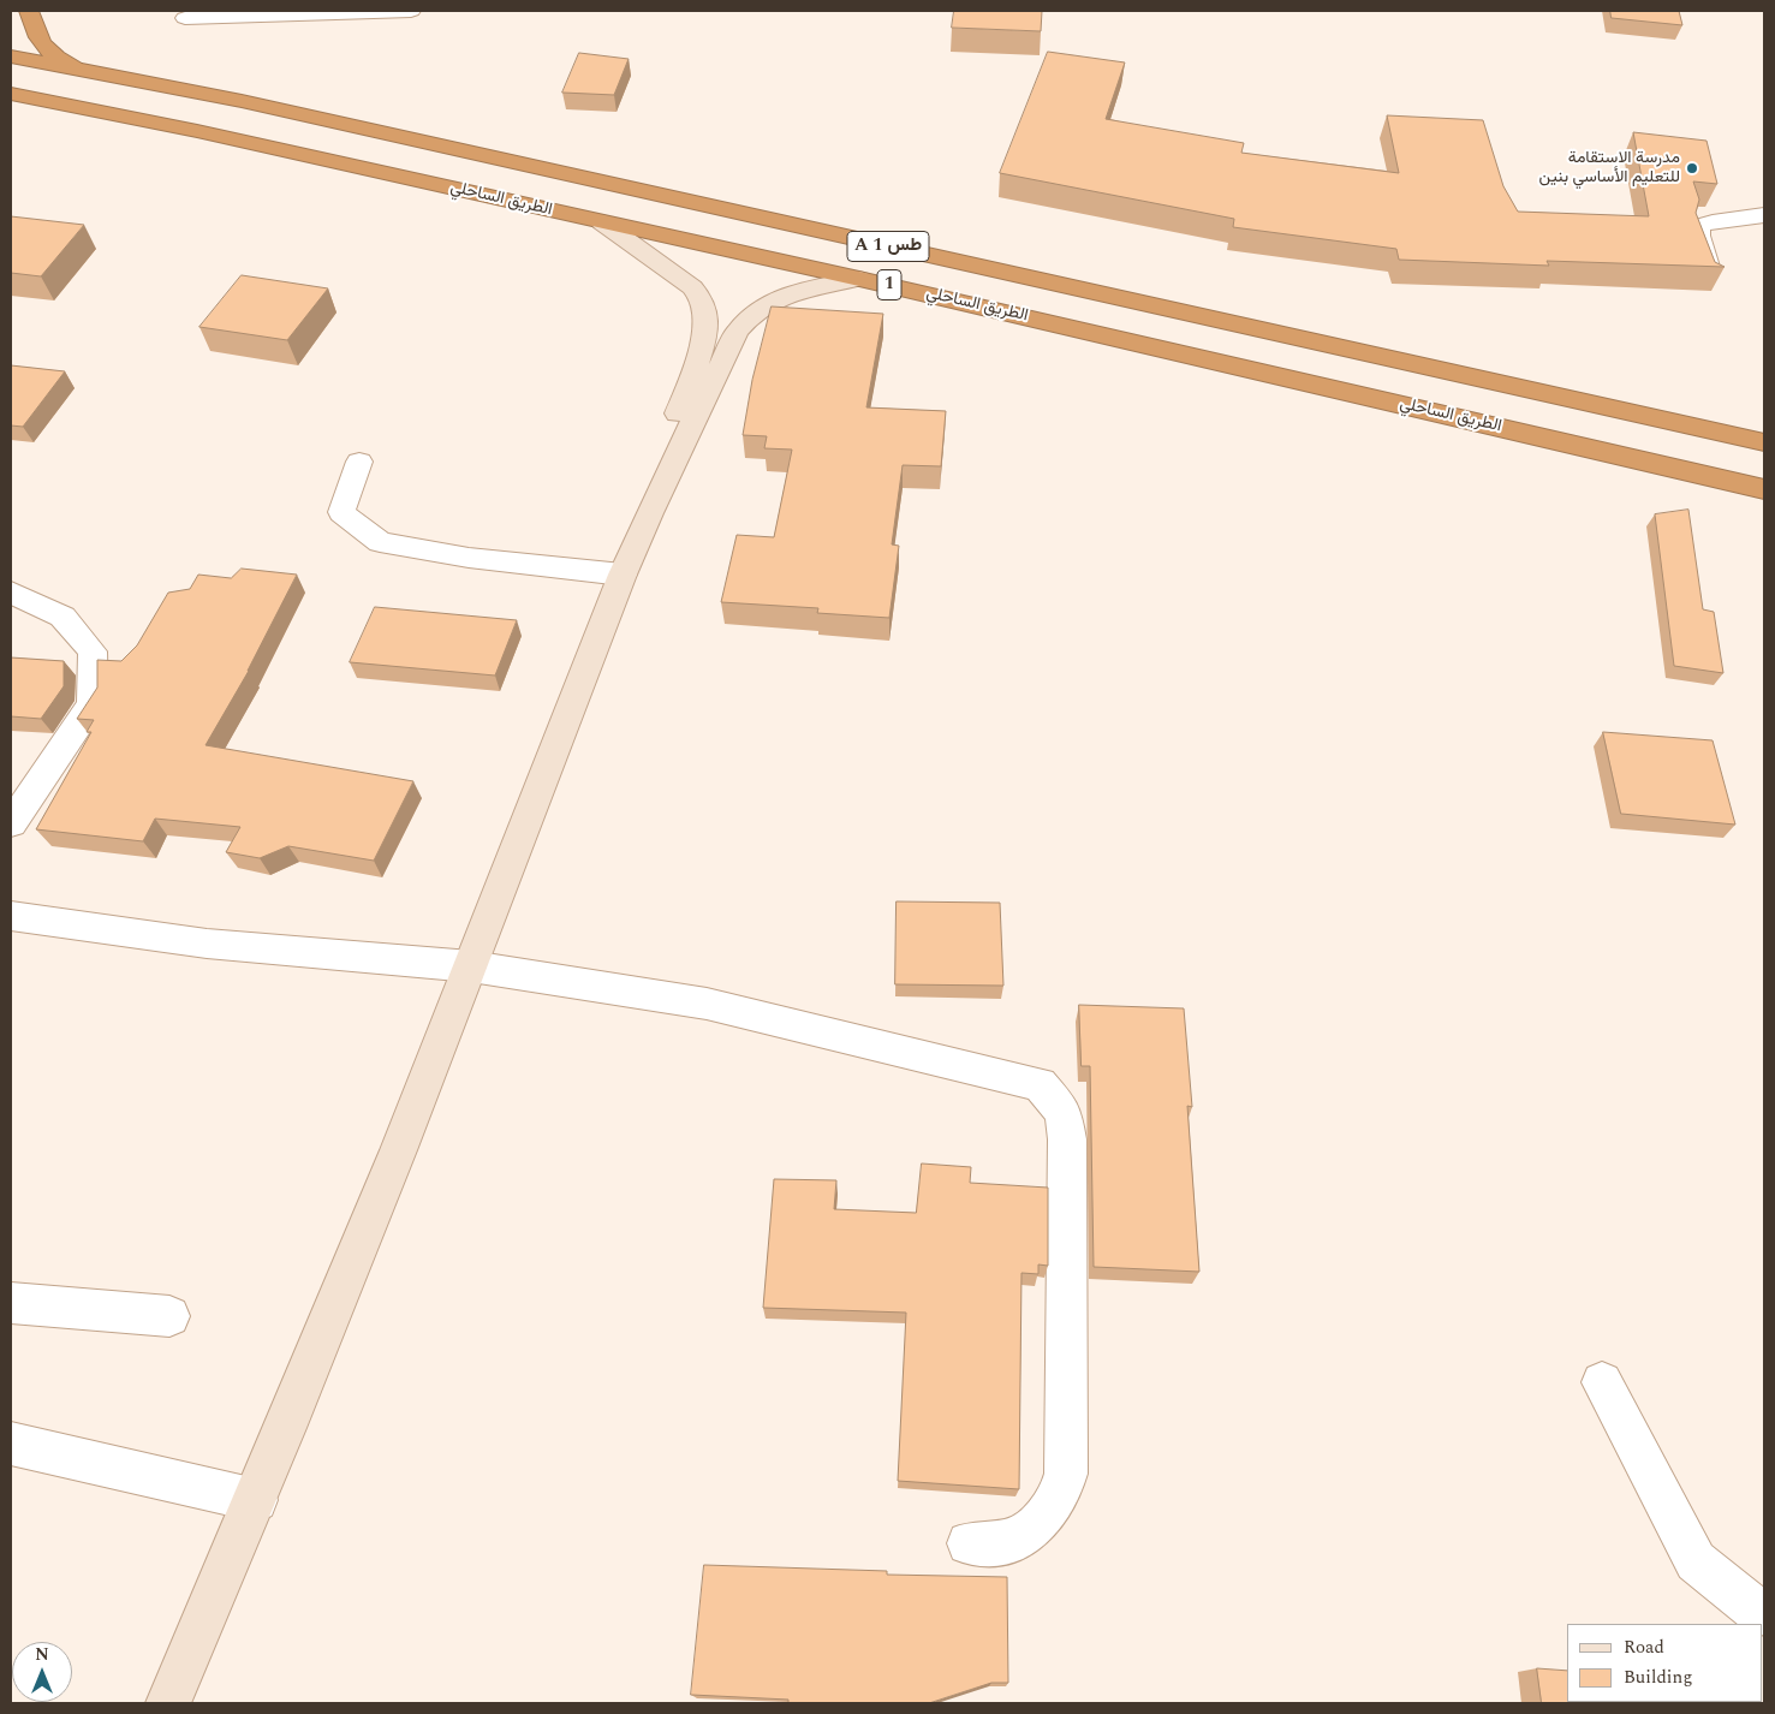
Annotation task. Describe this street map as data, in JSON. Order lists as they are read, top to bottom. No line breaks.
{"streets":{"highway":["الطريق الساحلي","A 1 طس","1"]},"places":["مدرسة الاستقامة للتعليم الأساسي بنين"],"legend":["Road","Building"],"north":"top"}
